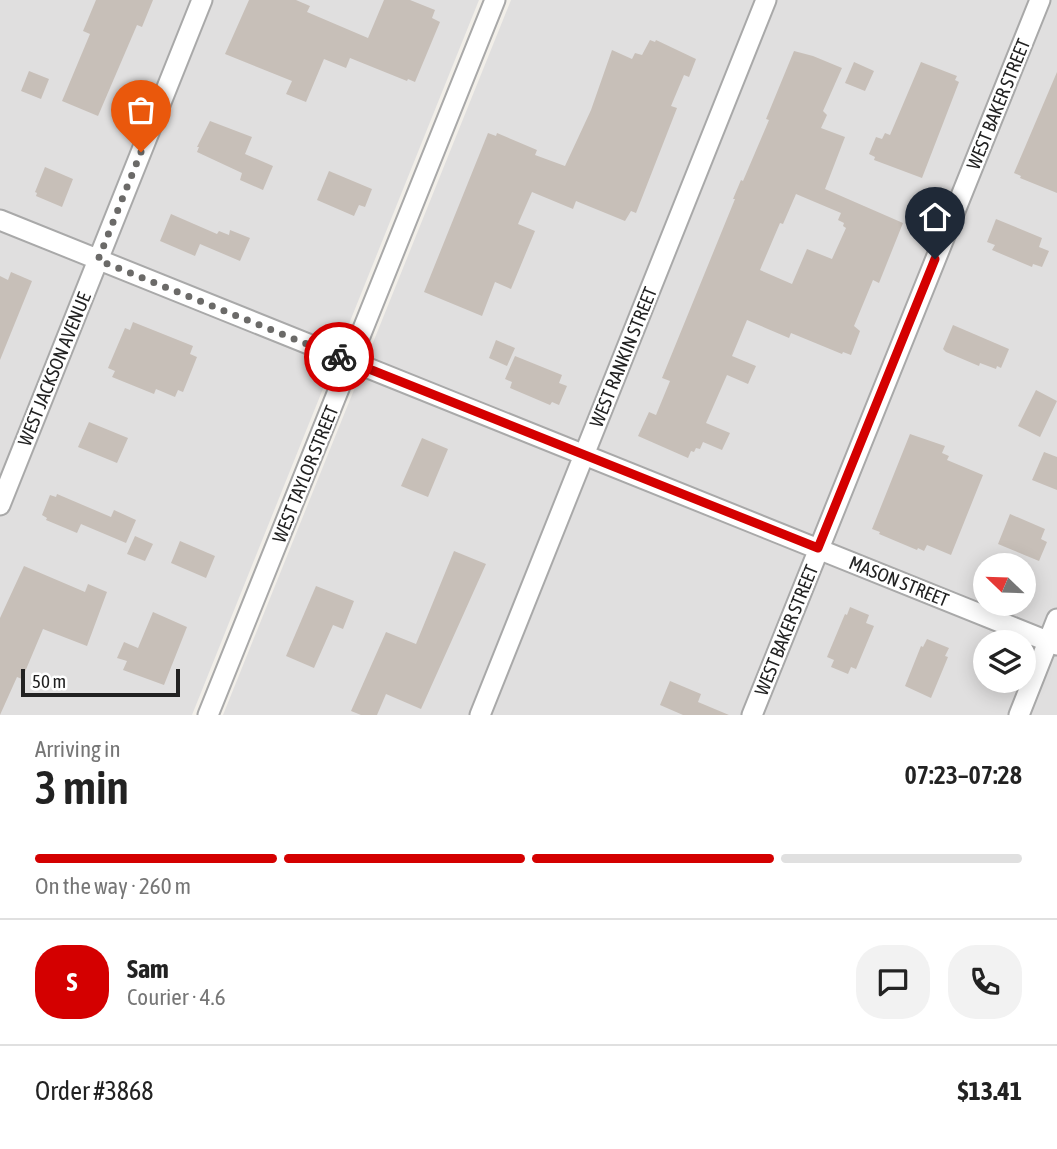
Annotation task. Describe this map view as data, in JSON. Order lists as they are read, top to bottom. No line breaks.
{"streets":{"street":["WEST BAKER STREET","WEST RANKIN STREET","WEST JACKSON AVENUE","WEST TAYLOR STREET","MASON STREET"]},"crossings":[["WEST BAKER STREET","MASON STREET"],["WEST RANKIN STREET","MASON STREET"],["WEST JACKSON AVENUE","MASON STREET"],["WEST TAYLOR STREET","MASON STREET"]],"scale_bar":"50 m","north":"top left","page":{"scale":"50 m","heading":["3 min","Arriving in","07:23–07:28"],"panel":["Sam","Courier · 4.6","Order #3868","$13.41"],"bar":"On the way · 260 m","round":"S"}}
